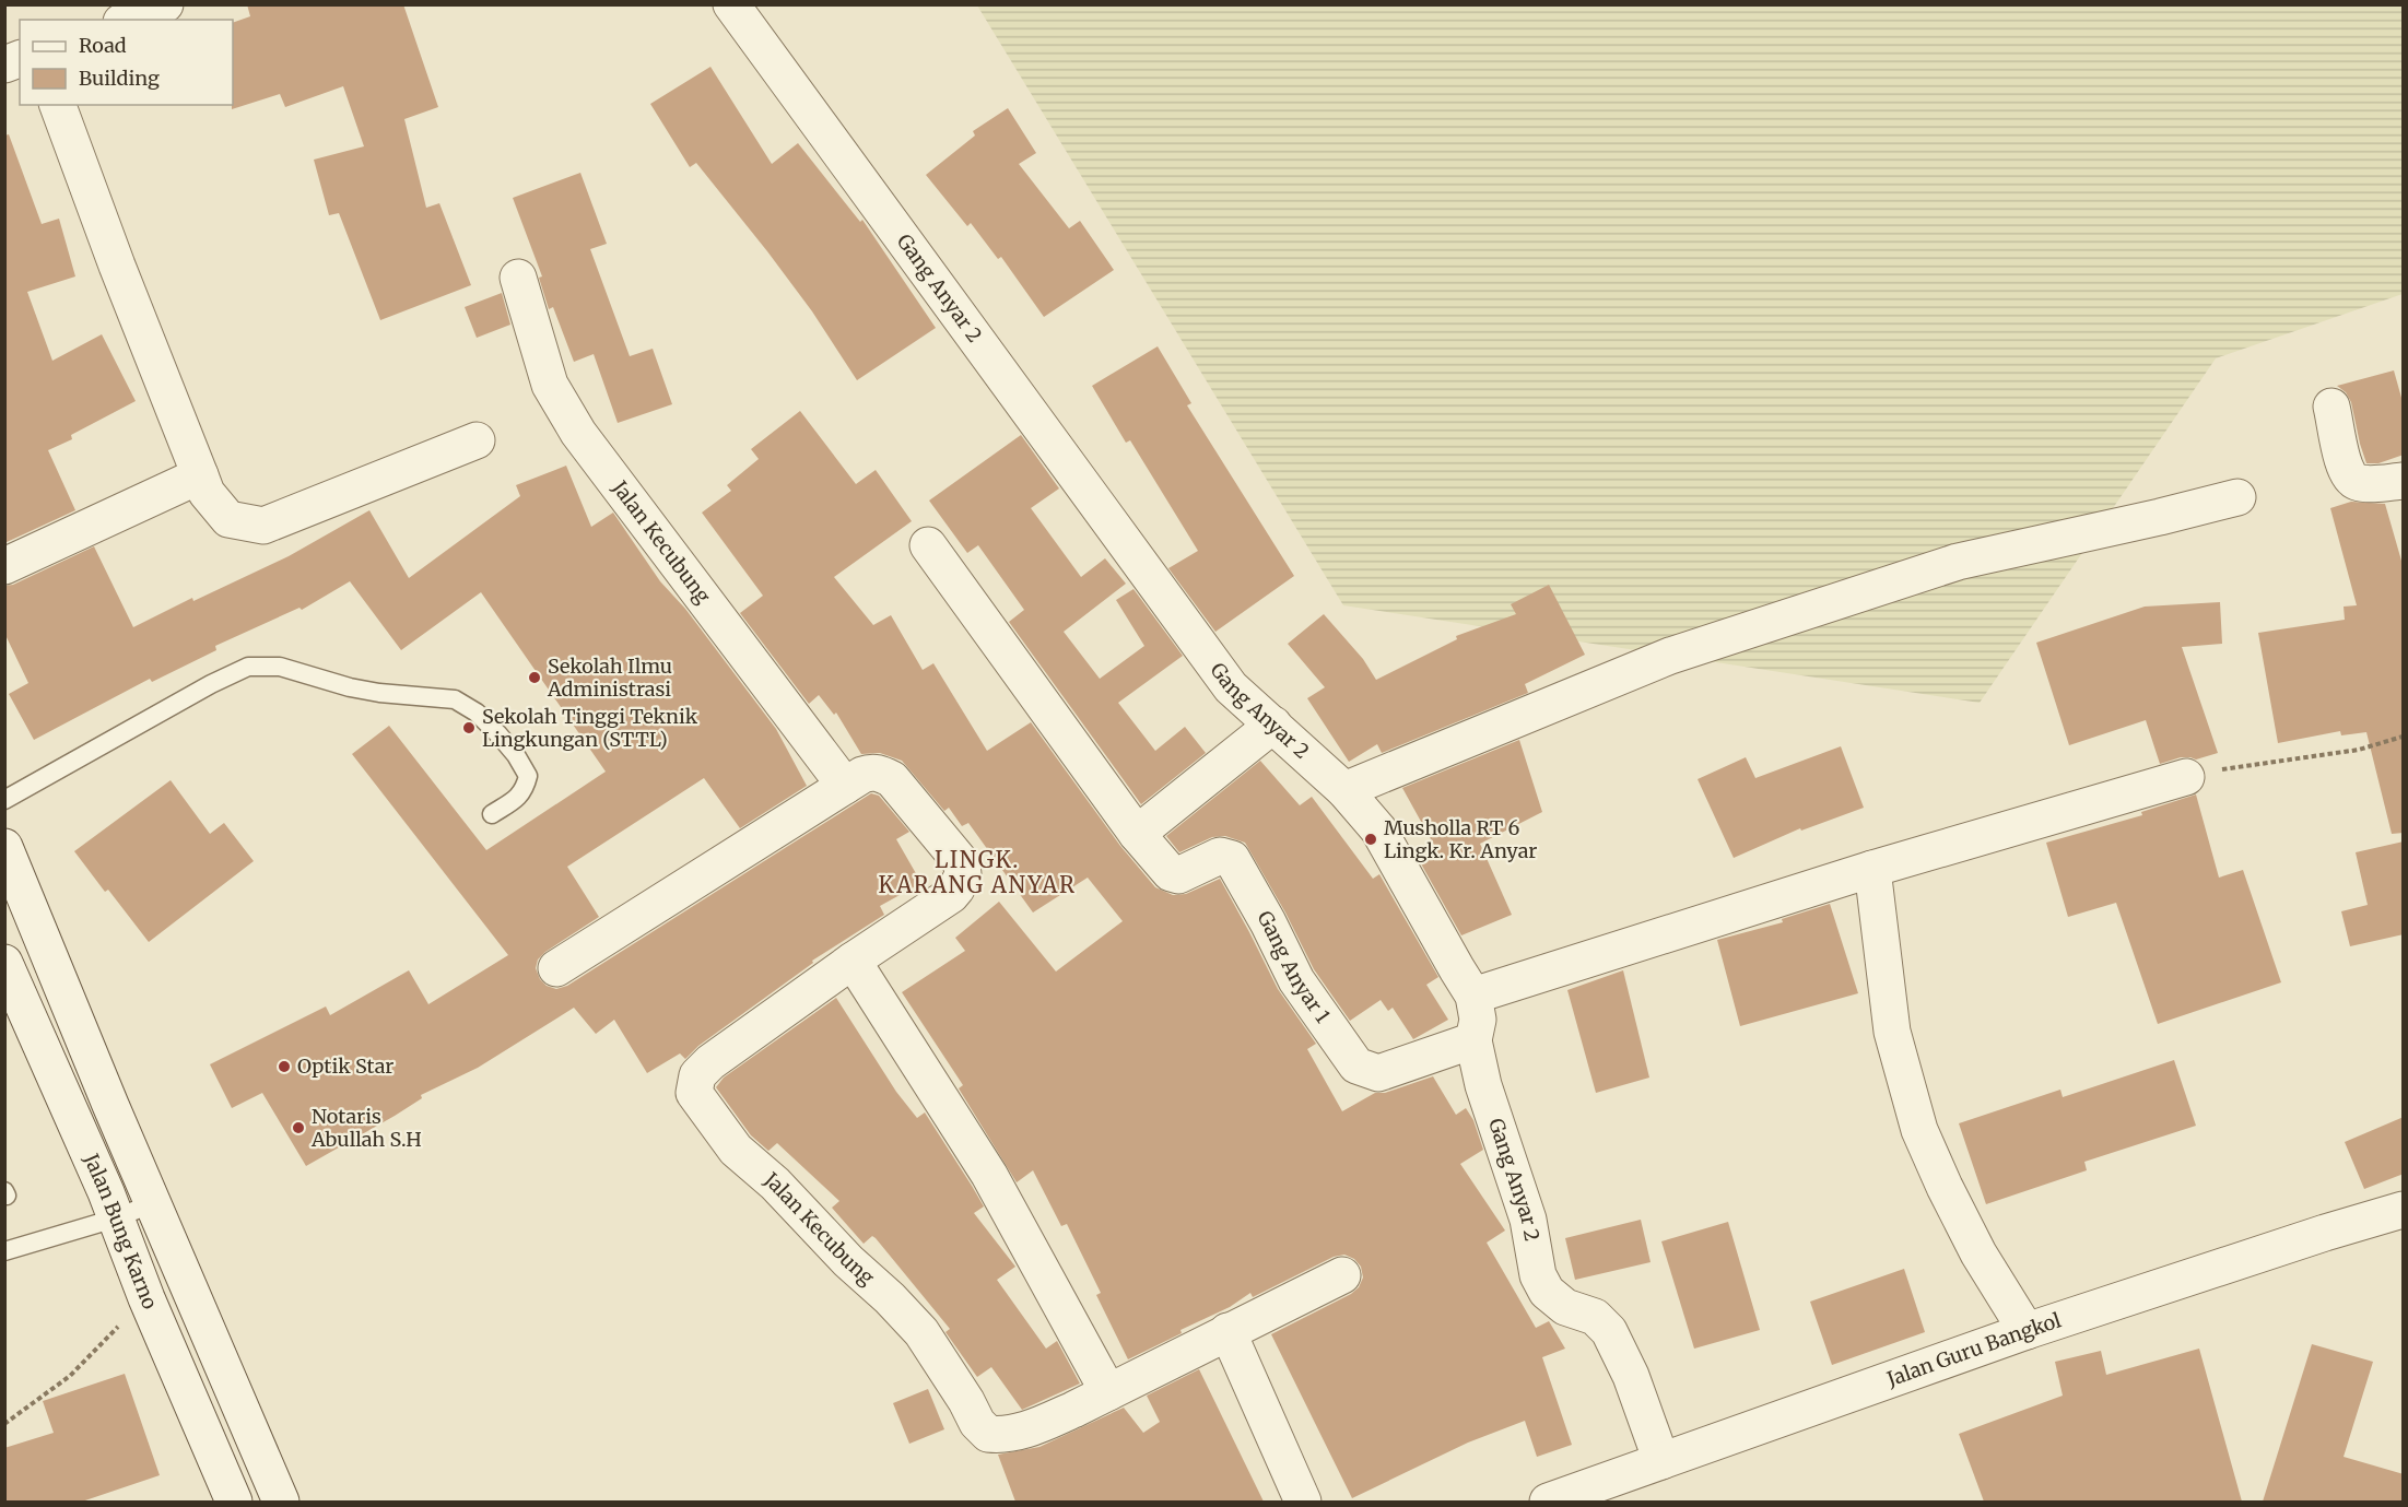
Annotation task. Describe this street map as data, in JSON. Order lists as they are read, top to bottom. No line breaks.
{"streets":{"street":["Gang Anyar 2","Jalan Kecubung","Gang Anyar 1","Jalan Bung Karno","Jalan Guru Bangkol"]},"crossings":[["Gang Anyar 2","Gang Anyar 1"],["Gang Anyar 2","Jalan Guru Bangkol"]],"districts":["LINGK. KARANG ANYAR"],"places":["Sekolah Ilmu Administrasi","Sekolah Tinggi Teknik Lingkungan (STTL)","Musholla RT 6 Lingk. Kr. Anyar","Optik Star","Notaris Abullah S.H"],"legend":["Road","Building"]}
